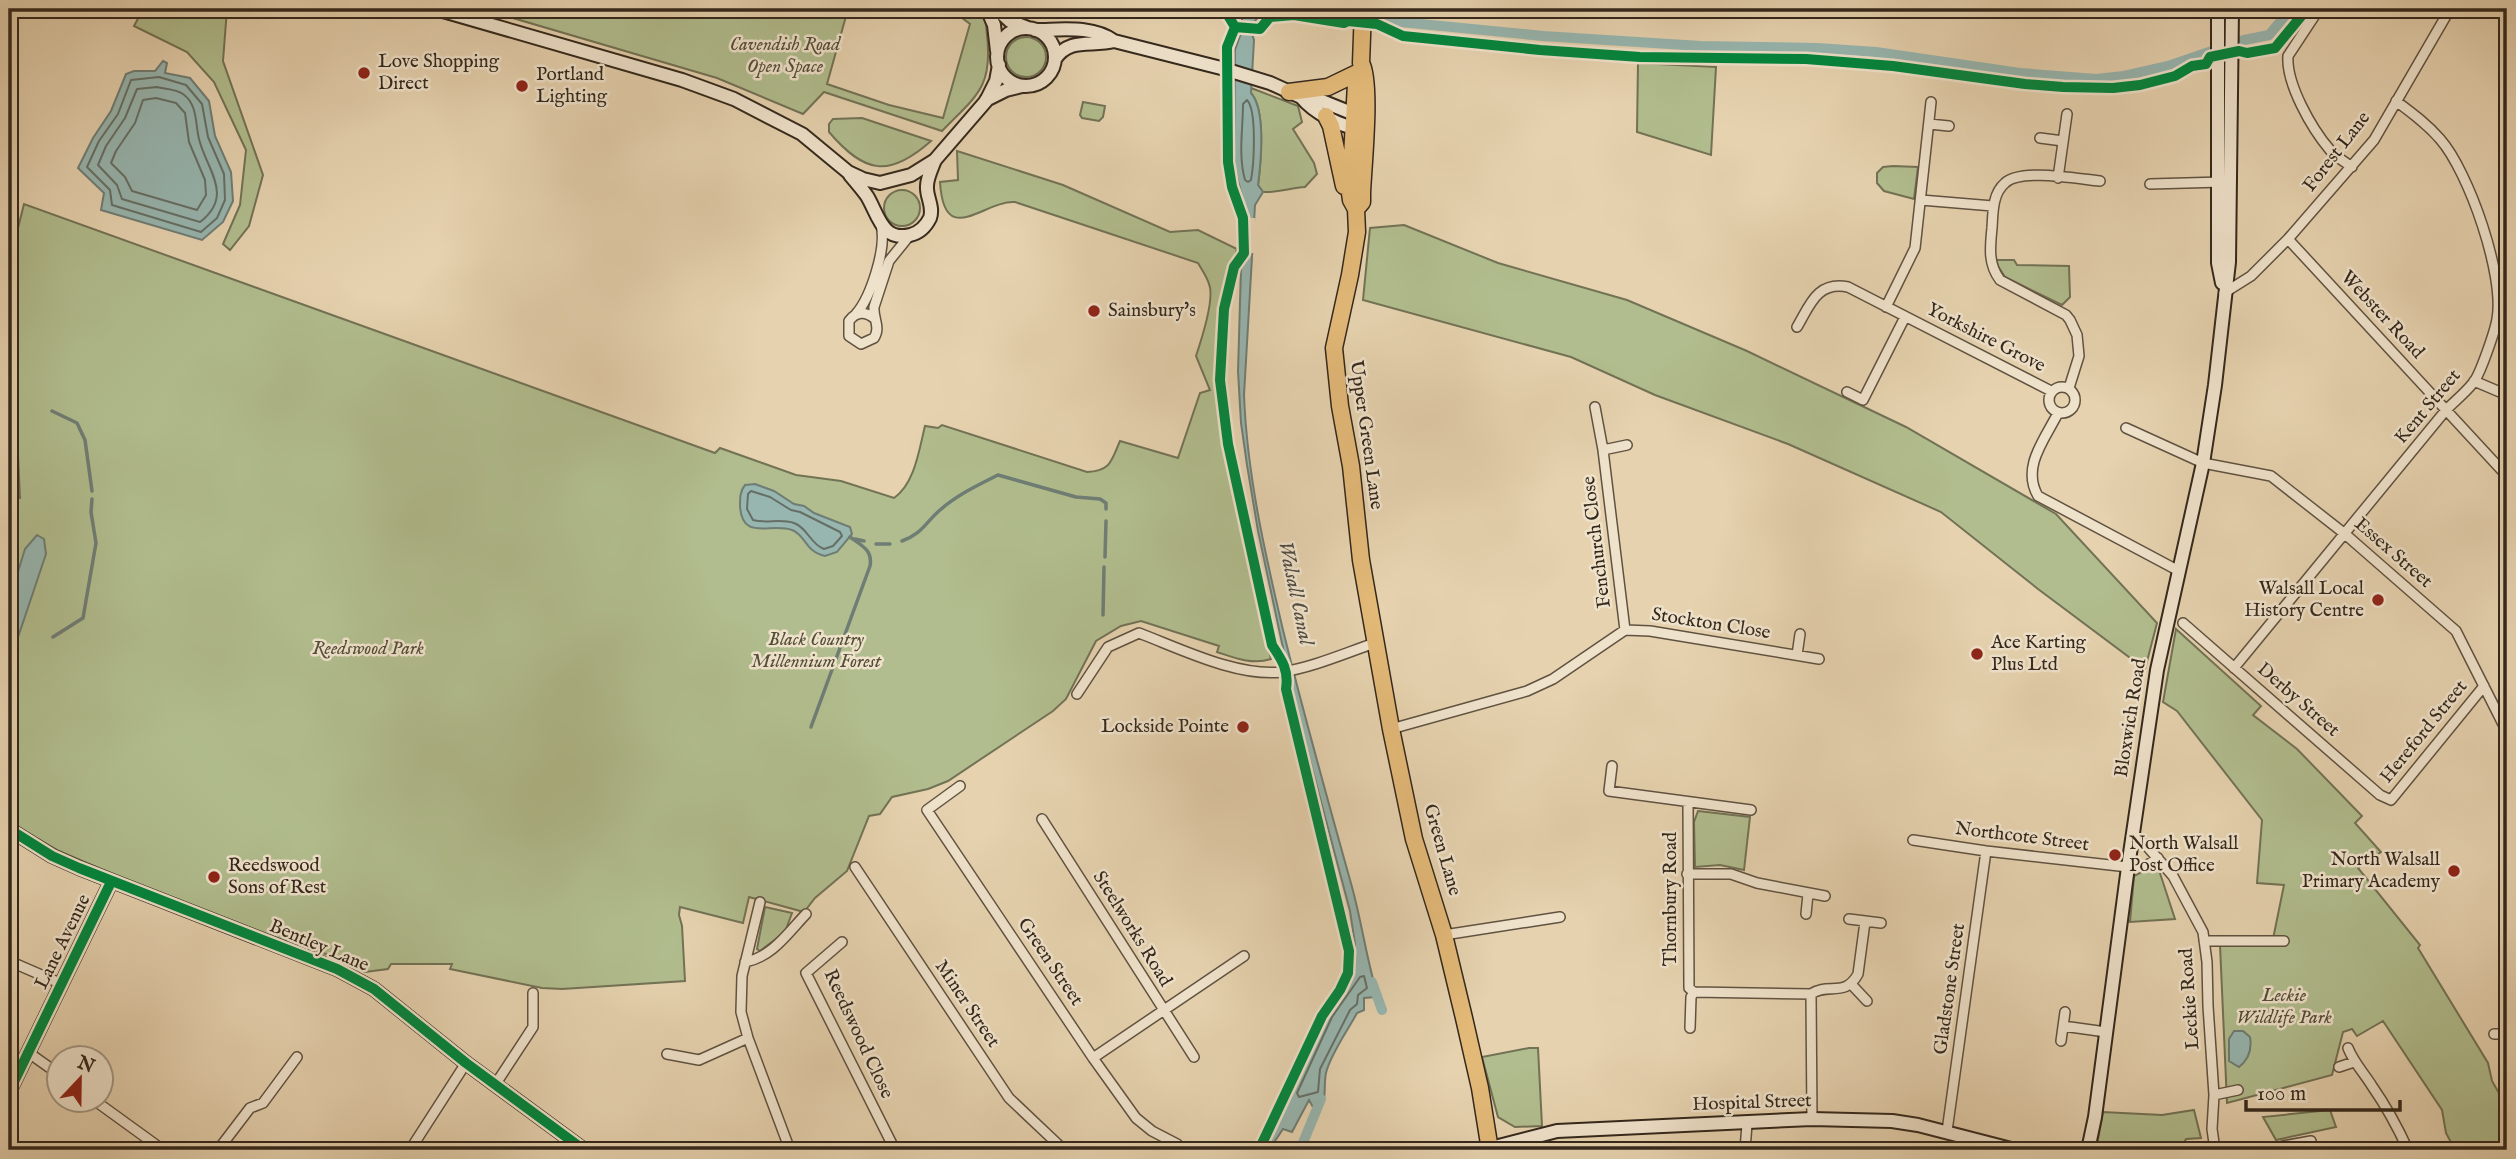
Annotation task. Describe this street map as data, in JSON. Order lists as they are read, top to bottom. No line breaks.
{"streets":{"highway":["Upper Green Lane","Green Lane"],"street":["Forest Lane","Webster Road","Yorkshire Grove","Kent Street","Fenchurch Close","Essex Street","Stockton Close","Derby Street","Bloxwich Road","Hereford Street","Northcote Street","Thornbury Road","Steelworks Road","Lane Avenue","Bentley Lane","Green Street","Gladstone Street","Leckie Road","Miner Street","Reedswood Close","Hospital Street"]},"crossings":[["Forest Lane","Webster Road"],["Forest Lane","Kent Street"],["Forest Lane","Bloxwich Road"],["Webster Road","Kent Street"],["Kent Street","Essex Street"],["Kent Street","Derby Street"],["Upper Green Lane","Green Lane"],["Fenchurch Close","Stockton Close"],["Essex Street","Bloxwich Road"],["Essex Street","Hereford Street"],["Stockton Close","Green Lane"],["Derby Street","Hereford Street"],["Bloxwich Road","Northcote Street"],["Northcote Street","Gladstone Street"],["Green Lane","Hospital Street"],["Lane Avenue","Bentley Lane"],["Gladstone Street","Hospital Street"]],"water":["Walsall Canal"],"parks":["Cavendish Road Open Space","Black Country Millennium Forest","Reedswood Park","Leckie Wildlife Park"],"places":["Love Shopping Direct","Portland Lighting","Sainsbury's","Walsall Local History Centre","Ace Karting Plus Ltd","Lockside Pointe","North Walsall Post Office","North Walsall Primary Academy","Reedswood Sons of Rest"],"scale_bar":"100 m","north":"top"}
